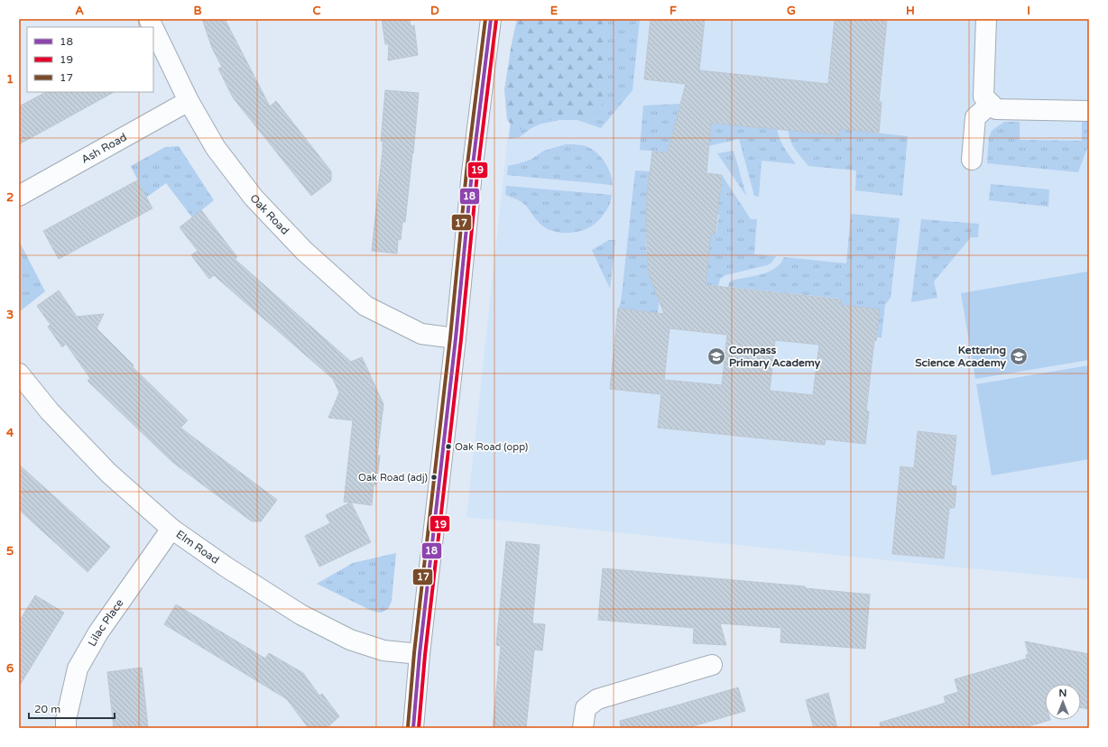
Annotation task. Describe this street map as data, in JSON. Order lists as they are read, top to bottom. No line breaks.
{"streets":{"street":["Ash Road","Oak Road","Elm Road","Lilac Place"]},"crossings":[["Ash Road","Oak Road"],["Elm Road","Lilac Place"]],"places":{"school or university":["Compass Primary Academy","Kettering Science Academy"],"other":["Oak Road (opp)","Oak Road (adj)"]},"lines":["transit line 18","transit line 17","transit line 19"],"legend":["18","19","17"],"scale_bar":"20 m","north":"top","grid":{"columns":["A","B","C","D","E","F","G","H","I"],"rows":["1","2","3","4","5","6"]}}
